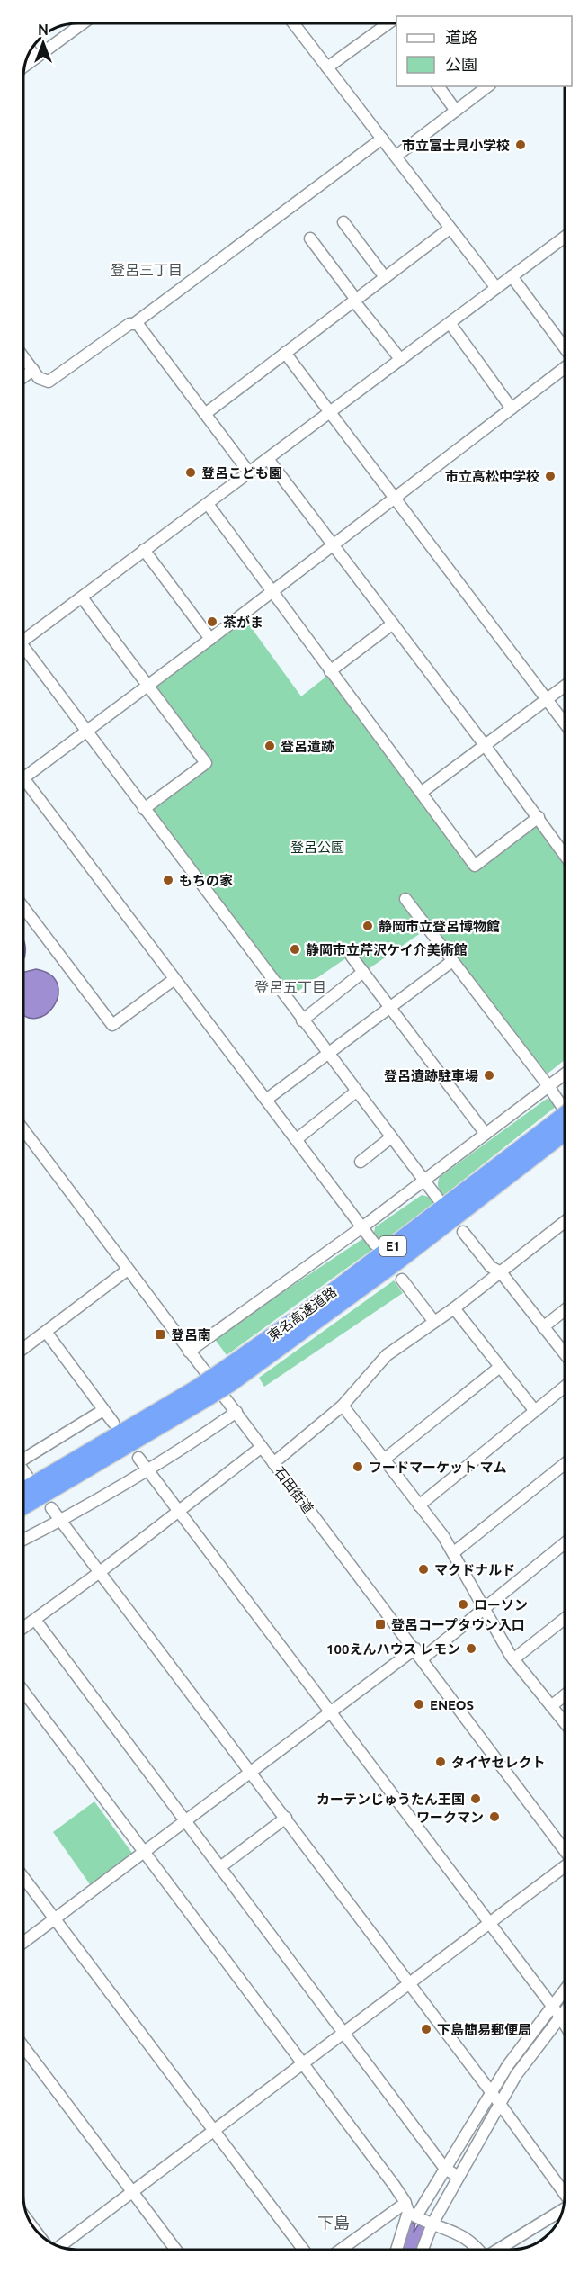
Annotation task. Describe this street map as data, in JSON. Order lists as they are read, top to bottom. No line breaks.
{"streets":{"highway":["E1","東名高速道路"],"street":["石田街道"]},"districts":["登呂三丁目","登呂五丁目","下島"],"parks":["登呂公園"],"places":{"other":["市立富士見小学校","登呂こども園","市立高松中学校","茶がま","登呂遺跡","もちの家","静岡市立登呂博物館","静岡市立芹沢ケイ介美術館","登呂遺跡駐車場","フードマーケット マム","マクドナルド","ローソン","100えんハウス レモン","ENEOS","タイヤセレクト","カーテンじゅうたん王国","ワークマン","下島簡易郵便局"],"transit":["登呂南","登呂コープタウン入口"]},"legend":["道路","公園"],"north":"top"}
